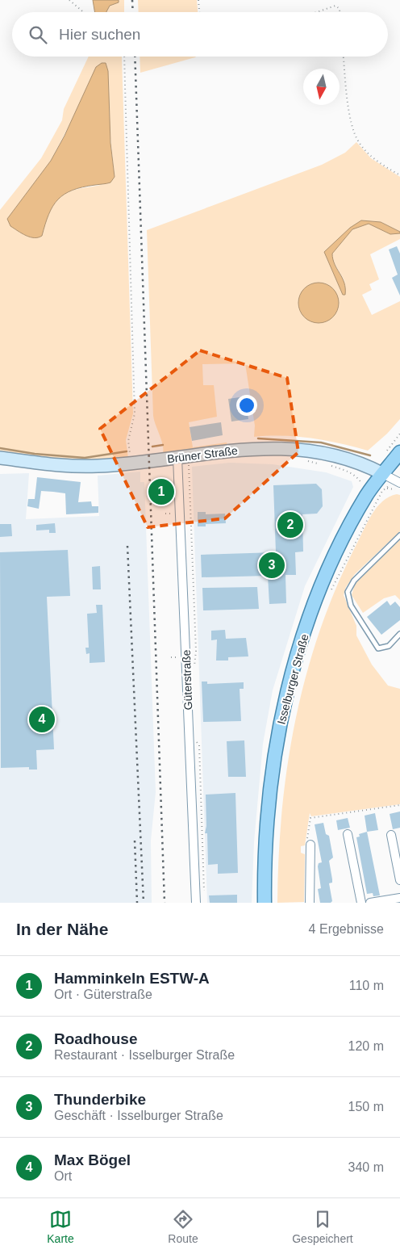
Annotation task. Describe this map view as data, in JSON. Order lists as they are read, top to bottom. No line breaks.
{"streets":{"main road":["Brüner Straße","Isselburger Straße"],"street":["Güterstraße"]},"crossings":[["Brüner Straße","Isselburger Straße"],["Brüner Straße","Güterstraße"]],"north":"bottom","page":{"search":"Hier suchen","pins":["1","2","3","4"],"heading":["In der Nähe","4 Ergebnisse"],"list":[{"mark":"1","name":"Hamminkeln ESTW-A","note":"Ort · Güterstraße","value":"110 m"},{"mark":"2","name":"Roadhouse","note":"Restaurant · Isselburger Straße","value":"120 m"},{"mark":"3","name":"Thunderbike","note":"Geschäft · Isselburger Straße","value":"150 m"},{"mark":"4","name":"Max Bögel","note":"Ort","value":"340 m"}],"nav":["Karte","Route","Gespeichert"]}}
